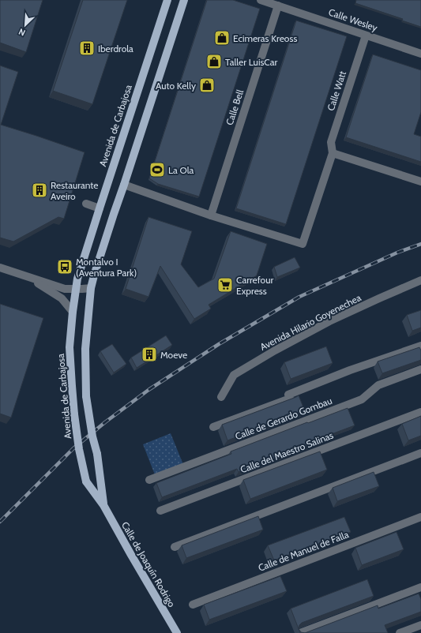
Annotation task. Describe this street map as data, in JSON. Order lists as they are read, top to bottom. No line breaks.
{"streets":{"main road":["Avenida de Carbajosa","Calle de Joaquín Rodrigo"],"street":["Calle Wesley","Calle Watt","Calle Bell","Avenida Hilario Goyenechea","Calle de Gerardo Gombau","Calle del Maestro Salinas","Calle de Manuel de Falla"]},"crossings":[["Calle Wesley","Calle Watt"],["Calle Wesley","Calle Bell"],["Calle Watt","Calle Bell"],["Avenida de Carbajosa","Calle de Joaquín Rodrigo"]],"places":{"shop":["Ecimeras Kreoss","Taller LuisCar","Auto Kelly"],"building":["Iberdrola","Restaurante Aveiro","Moeve"],"sports":["La Ola"],"bus stop":["Montalvo I (Aventura Park)"],"supermarket":["Carrefour Express"]},"north":"bottom left"}
